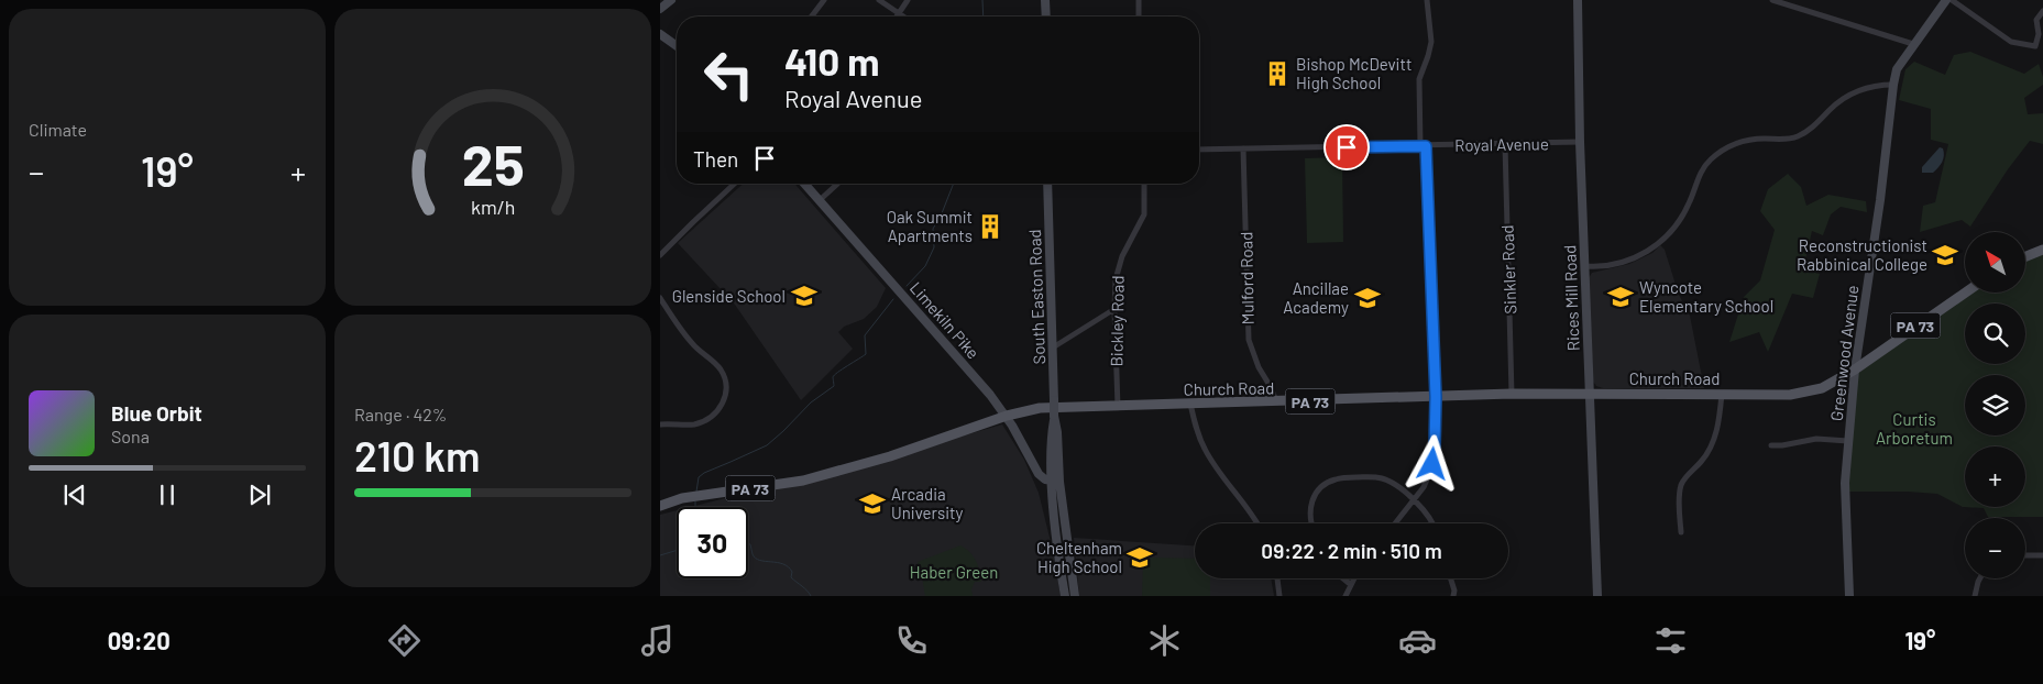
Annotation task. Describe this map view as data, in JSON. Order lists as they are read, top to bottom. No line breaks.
{"streets":{"main road":["South Easton Road","Rices Mill Road","Limekiln Pike","PA 73","Greenwood Avenue","Church Road"],"street":["Royal Avenue","Sinkler Road","Mulford Road","Bickley Road"]},"crossings":[["Royal Avenue","Sinkler Road"],["Royal Avenue","Mulford Road"],["Royal Avenue","Rices Mill Road"],["Sinkler Road","Church Road"],["Mulford Road","Church Road"],["South Easton Road","Limekiln Pike"],["Rices Mill Road","Church Road"],["Limekiln Pike","Church Road"],["Bickley Road","Church Road"],["Greenwood Avenue","Church Road"]],"parks":["Curtis Arboretum","Haber Green"],"places":{"building":["Bishop McDevitt High School","Oak Summit Apartments"],"school or university":["Reconstructionist Rabbinical College","Glenside School","Wyncote Elementary School","Ancillae Academy","Arcadia University","Cheltenham High School"]},"north":"top left","page":{"tile":["Climate",["Range · 42%","210 km"]],"turn":["410 m","Royal Avenue"],"then":"Then","heat":["−","19°","+"],"map_buttons":["+","−"],"song":["Blue Orbit","Sona"],"limit":"30","trip":"09:22 · 2 min · 510 m","tabs":["09:20","19°"],"gauge":["25","km/h"]}}
